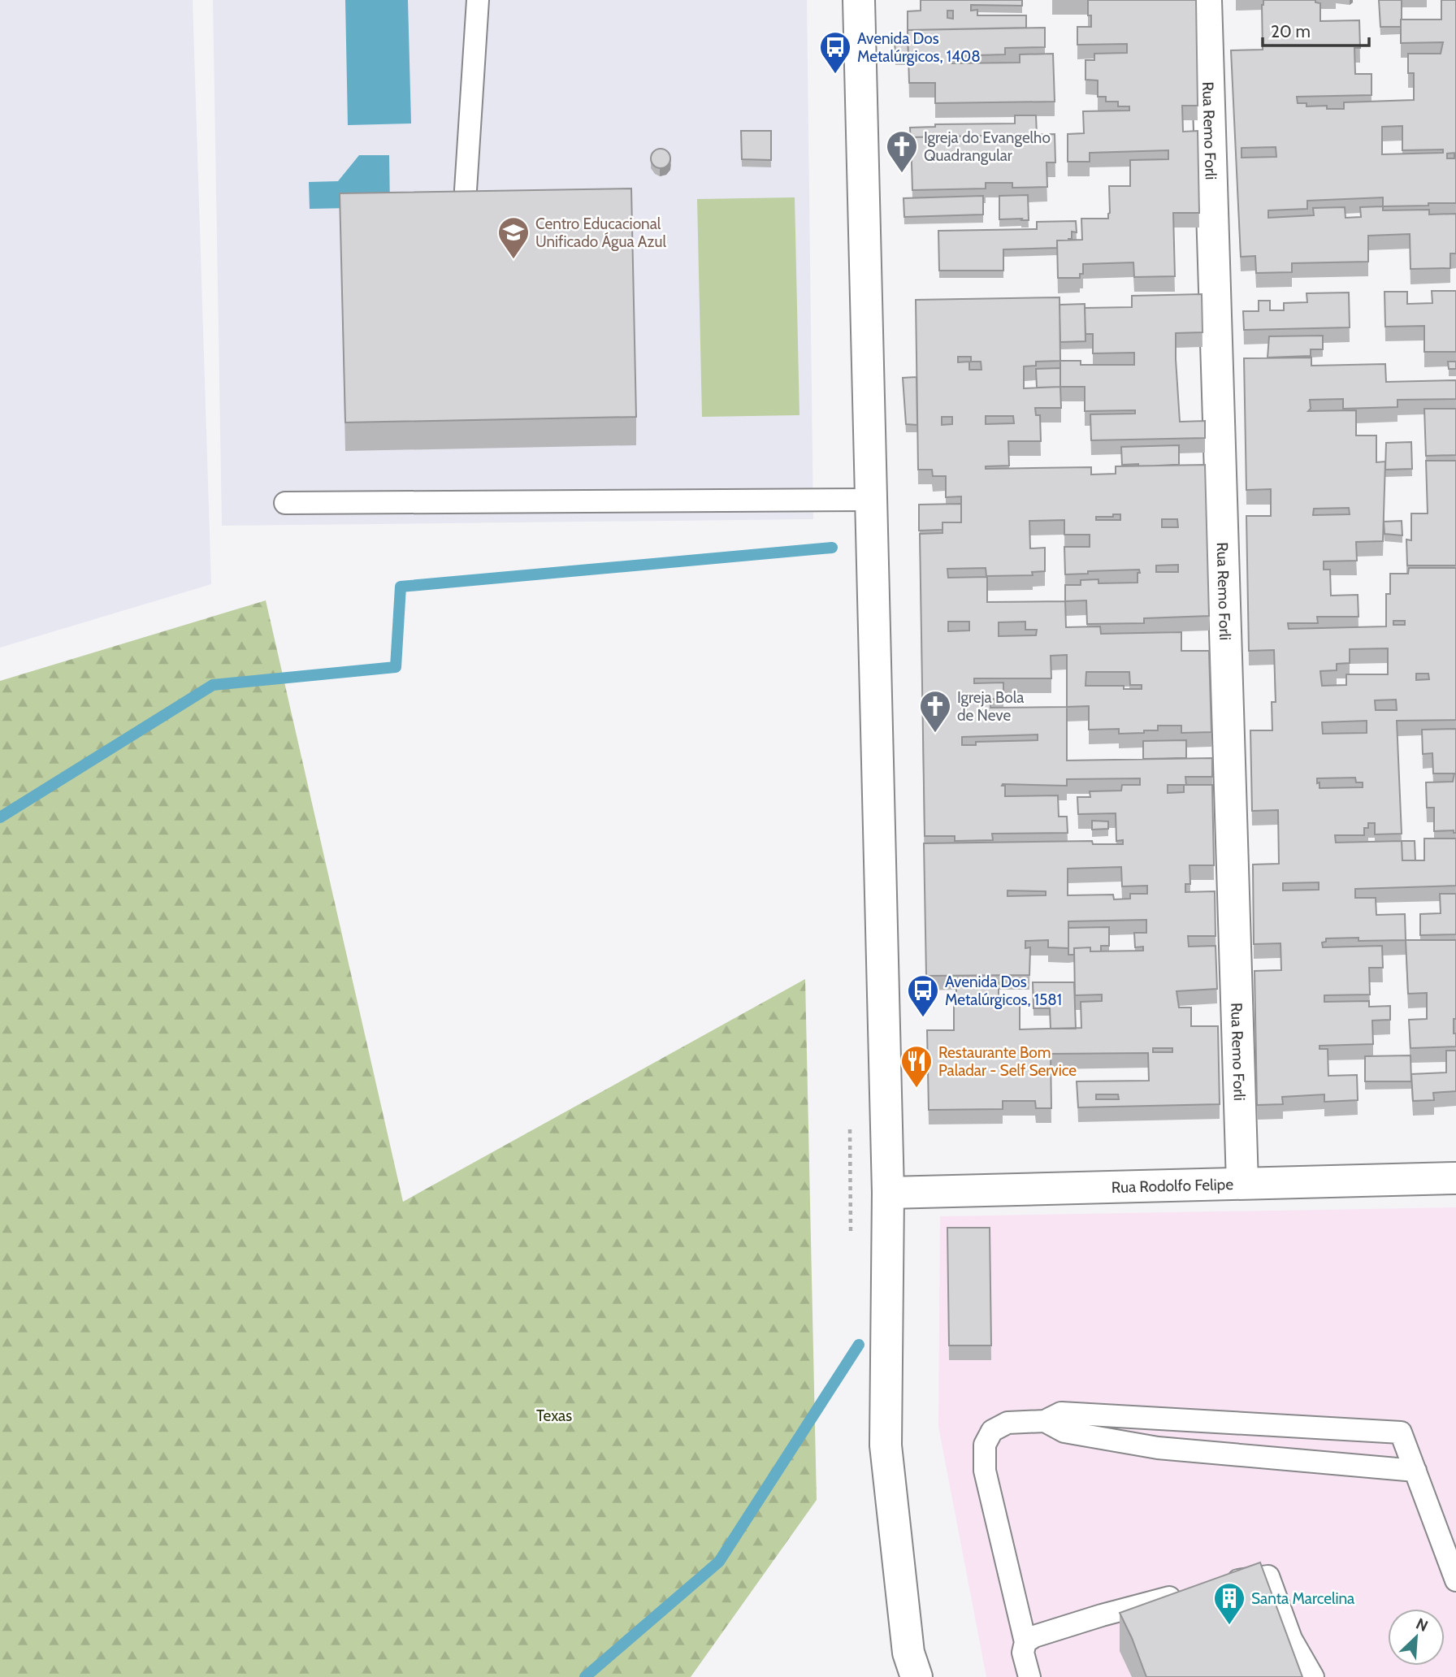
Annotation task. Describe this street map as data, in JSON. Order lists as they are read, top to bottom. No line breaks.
{"streets":{"street":["Rua Remo Forli","Rua Rodolfo Felipe"]},"crossings":[["Rua Remo Forli","Rua Rodolfo Felipe"]],"parks":["Texas"],"places":{"bus stop":["Avenida Dos Metalúrgicos, 1408","Avenida Dos Metalúrgicos, 1581"],"church":["Igreja do Evangelho Quadrangular","Igreja Bola de Neve"],"school or university":["Centro Educacional Unificado Água Azul"],"restaurant":["Restaurante Bom Paladar - Self Service"],"building":["Santa Marcelina"]},"scale_bar":"20 m","north":"top right"}
